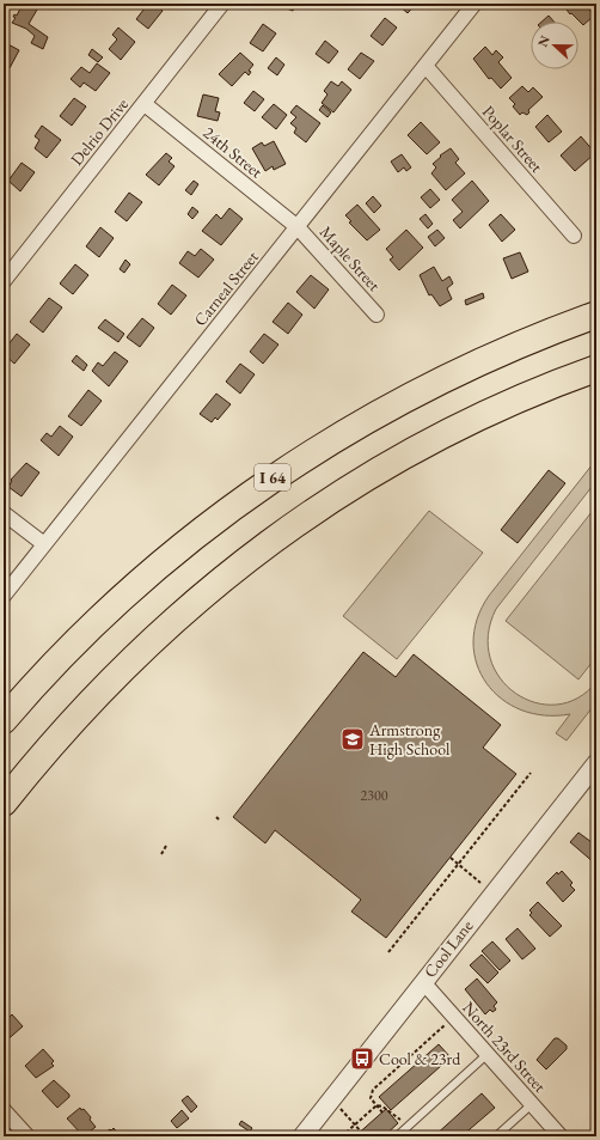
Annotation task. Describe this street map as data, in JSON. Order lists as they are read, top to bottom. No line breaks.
{"streets":{"highway":["I 64"],"street":["Delrio Drive","Poplar Street","24th Street","Maple Street","Carneal Street","Cool Lane","North 23rd Street"]},"crossings":[["Delrio Drive","24th Street"],["Poplar Street","Carneal Street"],["24th Street","Maple Street"],["24th Street","Carneal Street"],["Maple Street","Carneal Street"],["Cool Lane","North 23rd Street"]],"places":{"school or university":["Armstrong High School"],"bus stop":["Cool & 23rd"]},"house_numbers":["2300"],"north":"left"}
